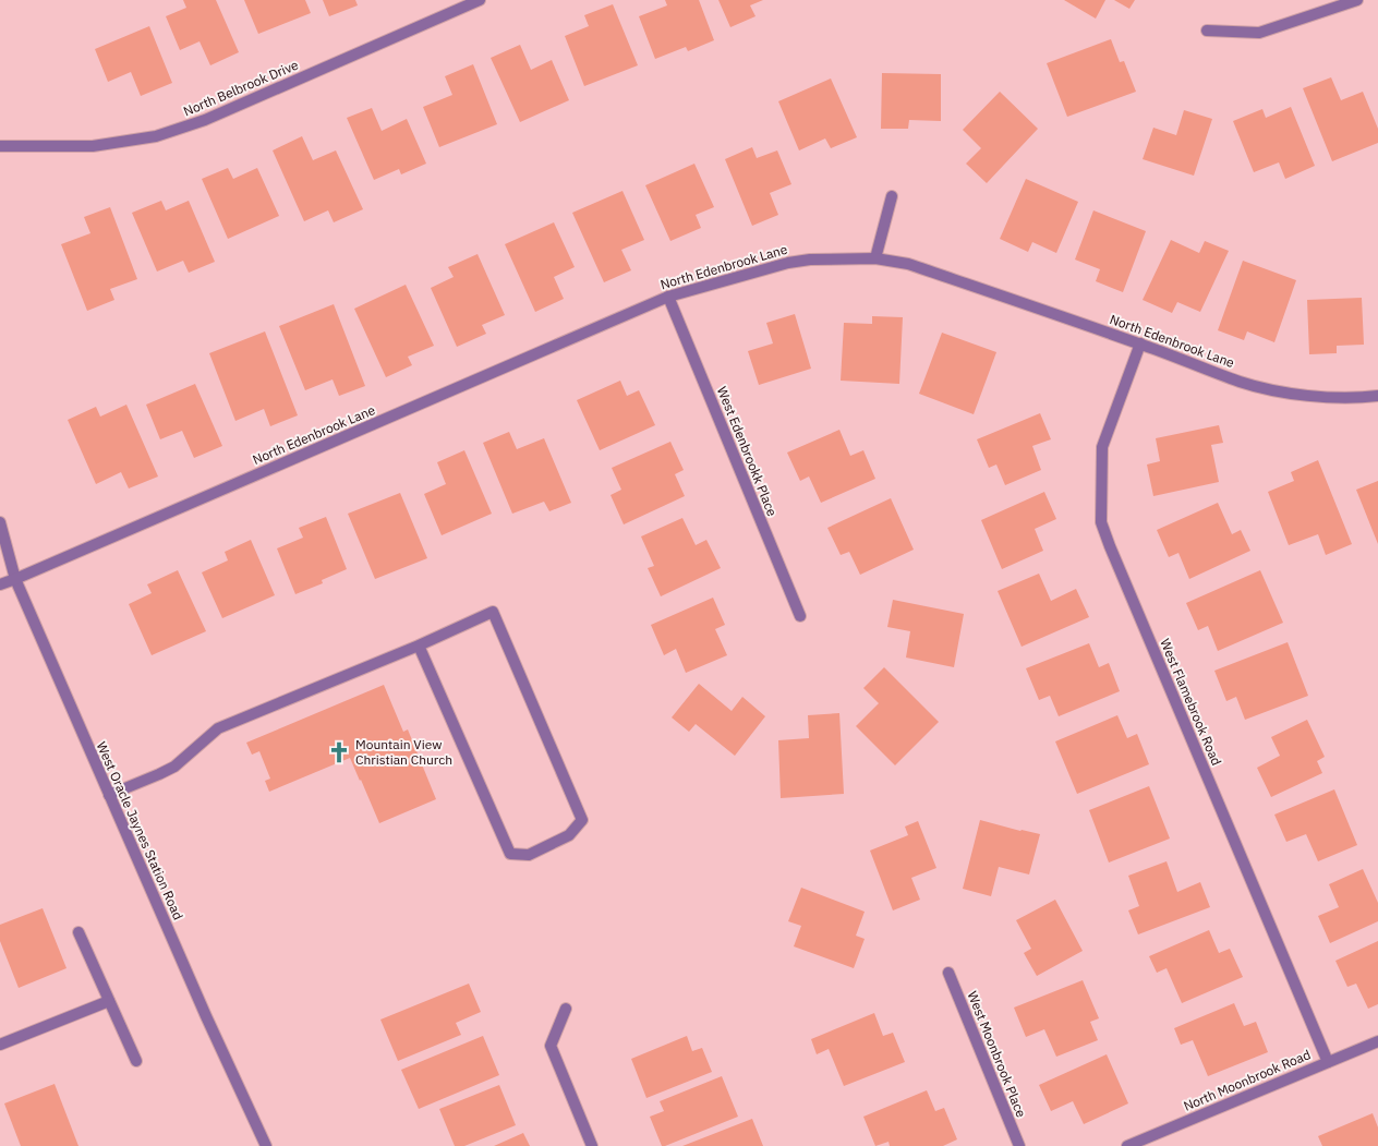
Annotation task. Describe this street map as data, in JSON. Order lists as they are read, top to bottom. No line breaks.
{"streets":{"street":["North Belbrook Drive","North Edenbrook Lane","West Edenbrookk Place","West Flamebrook Road","West Oracle Jaynes Station Road","West Moonbrook Place","North Moonbrook Road"]},"crossings":[["North Edenbrook Lane","West Edenbrookk Place"],["North Edenbrook Lane","West Flamebrook Road"],["North Edenbrook Lane","West Oracle Jaynes Station Road"],["West Flamebrook Road","North Moonbrook Road"]],"places":{"church":["Mountain View Christian Church"]}}
